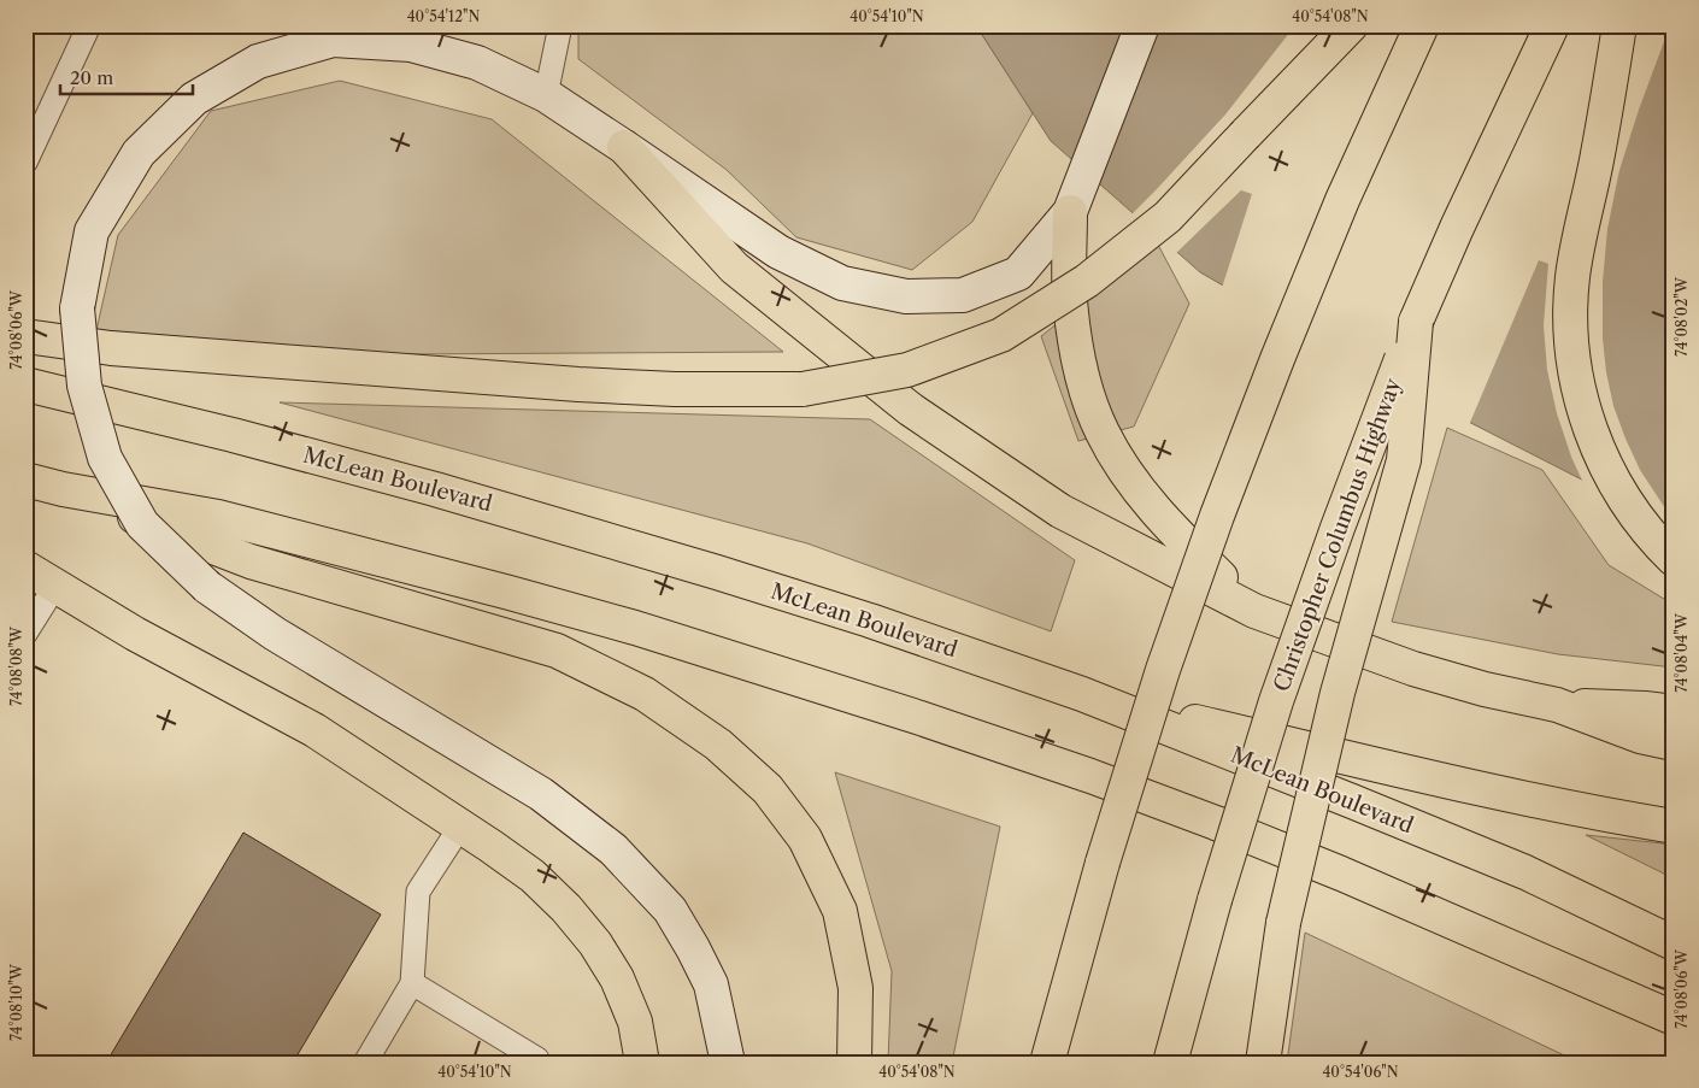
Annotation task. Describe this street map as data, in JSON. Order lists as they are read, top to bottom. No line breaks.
{"streets":{"main road":["McLean Boulevard","Christopher Columbus Highway"]},"scale_bar":"20 m","coordinates":["40°54'12\"N","40°54'10\"N","40°54'08\"N","74°08'02\"W","74°08'06\"W","74°08'04\"W","74°08'08\"W","74°08'10\"W","40°54'06\"N"]}
